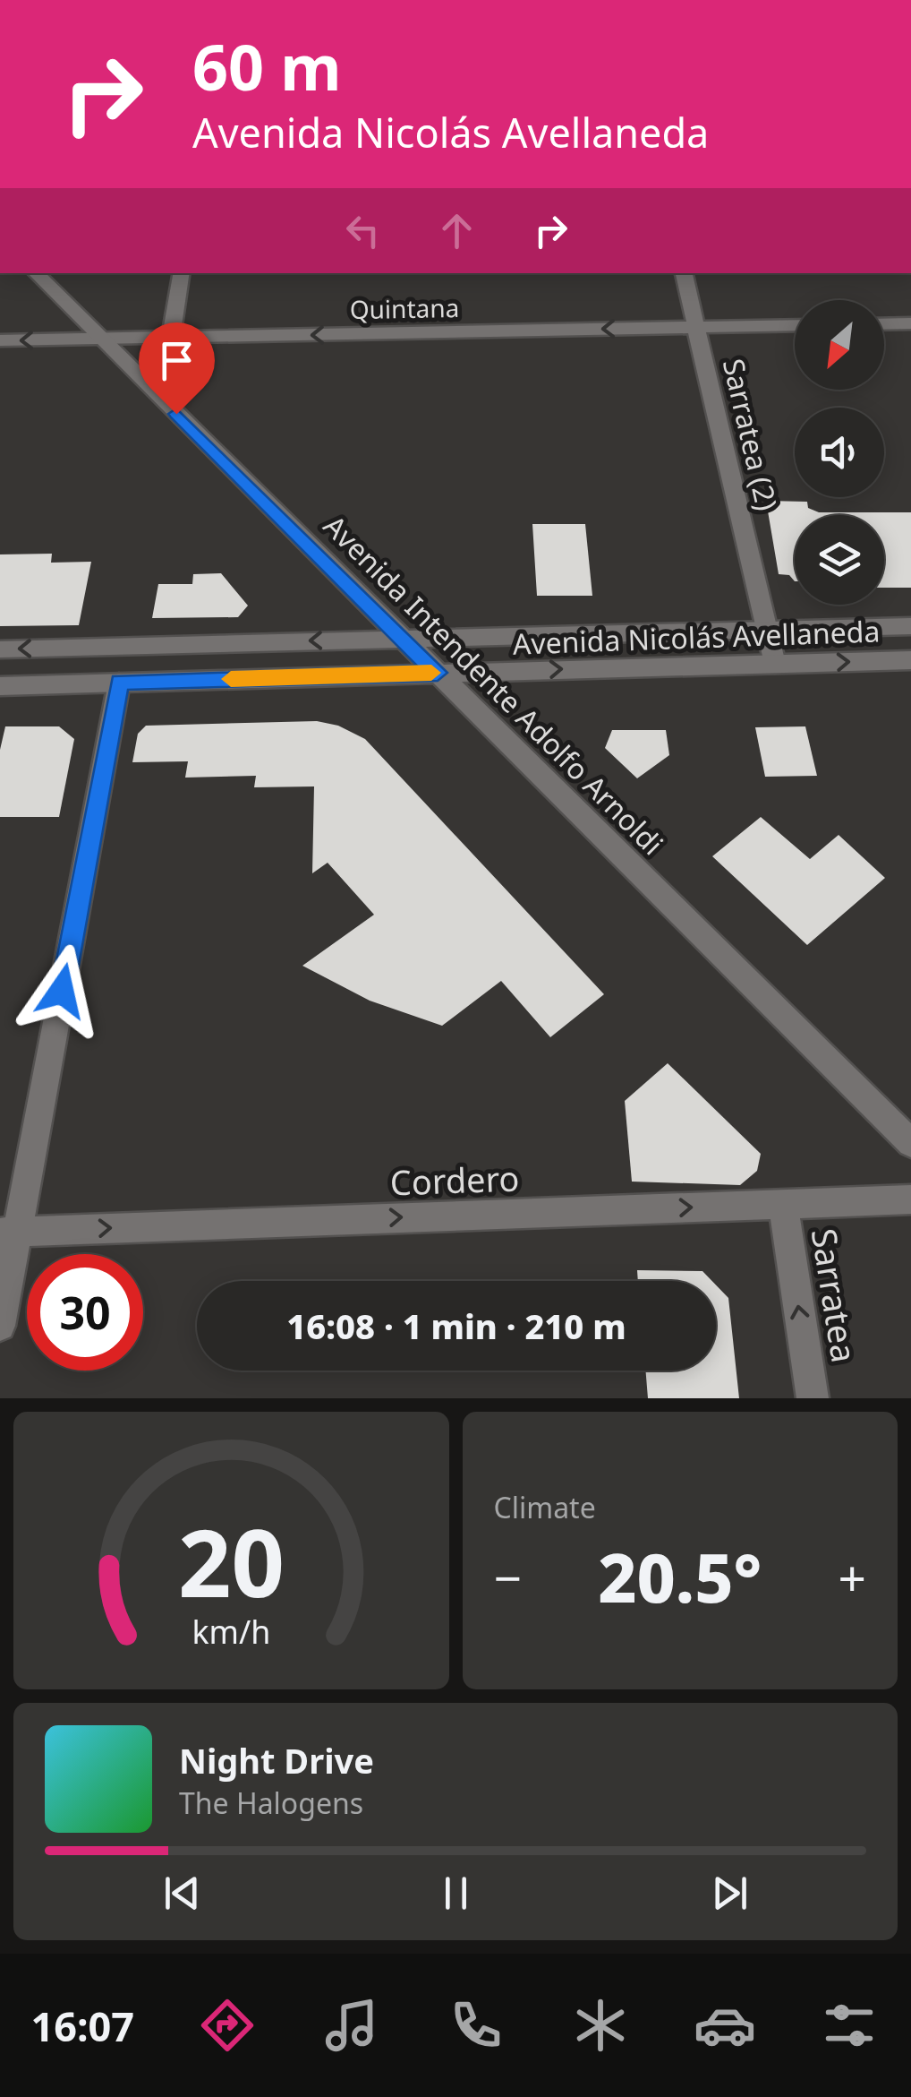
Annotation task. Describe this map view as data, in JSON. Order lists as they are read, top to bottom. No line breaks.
{"streets":{"main road":["Quintana","Sarratea (2)","Avenida Nicolás Avellaneda","Avenida Intendente Adolfo Arnoldi","Cordero","Sarratea"]},"crossings":[["Quintana","Sarratea (2)"],["Quintana","Avenida Intendente Adolfo Arnoldi"],["Sarratea (2)","Avenida Nicolás Avellaneda"],["Avenida Nicolás Avellaneda","Avenida Intendente Adolfo Arnoldi"],["Cordero","Sarratea"]],"one_way":["Quintana","Cordero","Sarratea"],"north":"bottom left","page":{"turn":["60 m","Avenida Nicolás Avellaneda"],"limit":"30","trip":"16:08 · 1 min · 210 m","tile":"Climate","heat":["−","20.5°","+"],"song":["Night Drive","The Halogens"],"tabs":"16:07","gauge":["20","km/h"]}}
